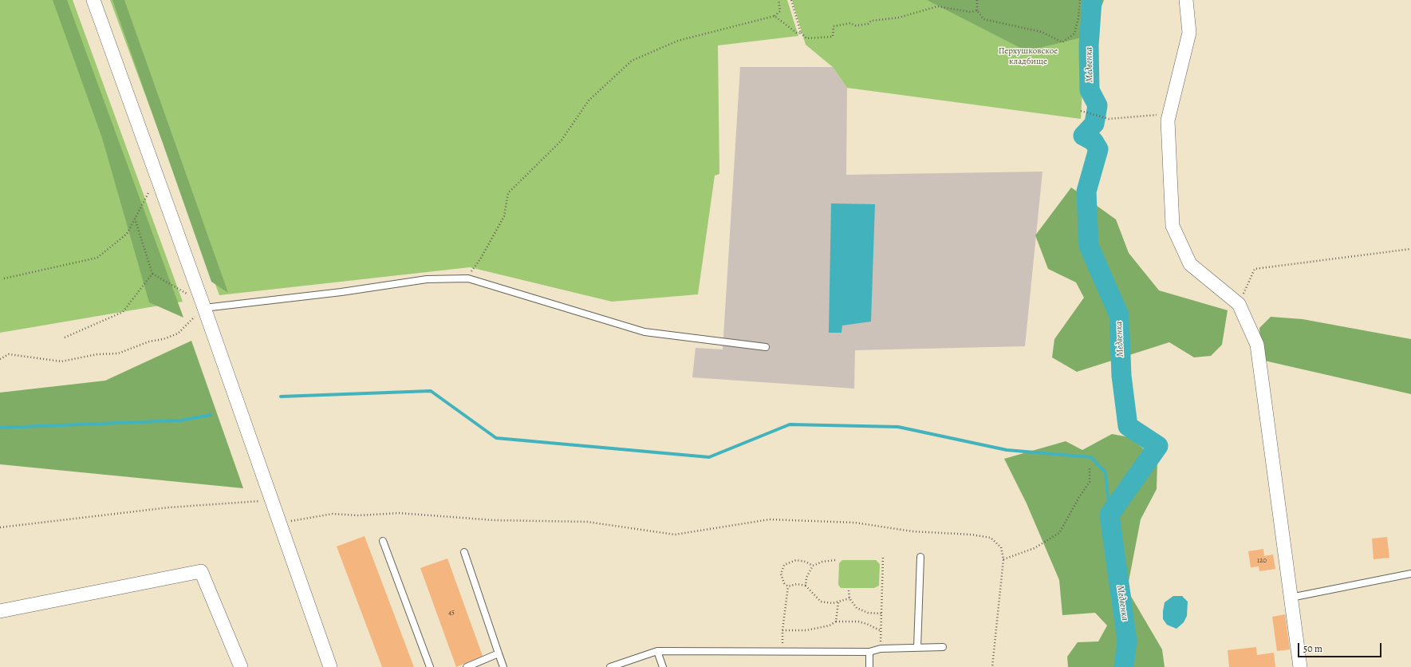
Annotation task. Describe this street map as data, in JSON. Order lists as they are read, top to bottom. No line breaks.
{"water":["Медвенка"],"parks":["Перхушковское кладбище"],"house_numbers":["120","45"],"scale_bar":"50 m"}
